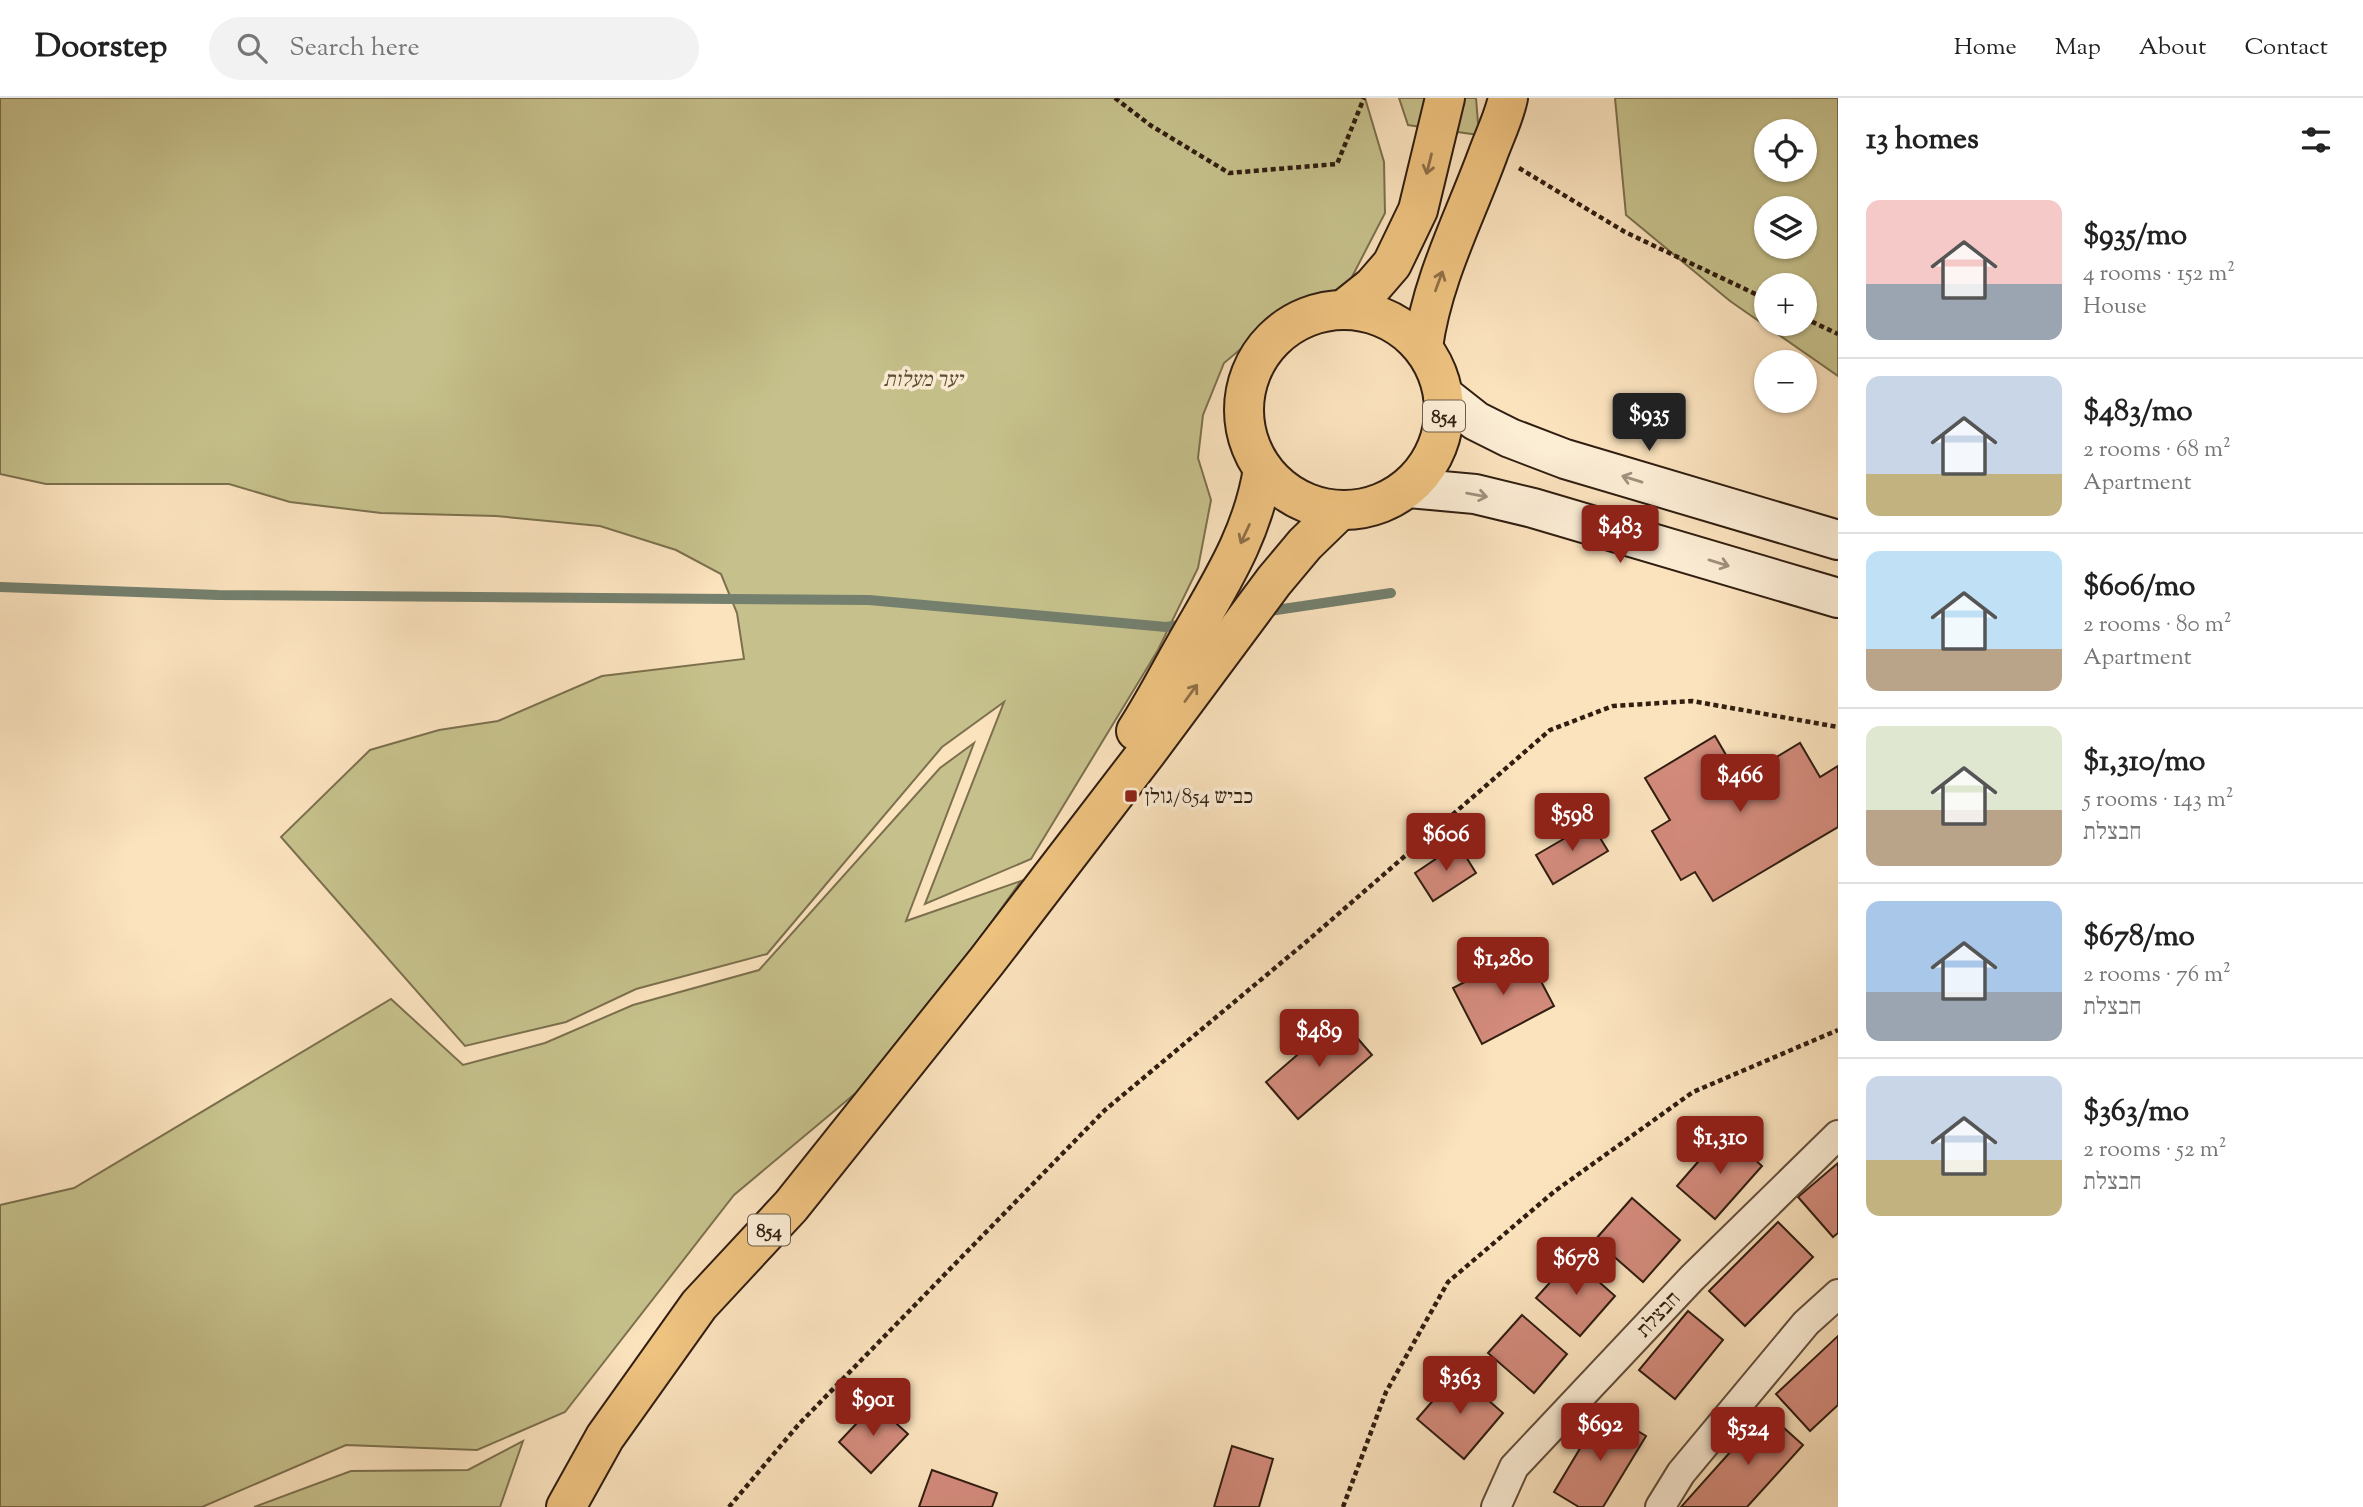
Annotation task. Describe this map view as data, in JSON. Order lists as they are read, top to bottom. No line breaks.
{"streets":{"main road":["854"],"street":["חבצלת"]},"parks":["יער מעלות"],"places":{"transit":["כביש 854/גולן"]},"page":{"header":"Doorstep","search":"Search here","nav":["Home","Map","About","Contact"],"heading":"13 homes","map_buttons":["+","−"],"list":[{"name":"$935/mo","note":"4 rooms · 152 m² · House"},{"name":"$483/mo","note":"2 rooms · 68 m² · Apartment"},{"name":"$606/mo","note":"2 rooms · 80 m² · Apartment"},{"name":"$1,310/mo","note":"5 rooms · 143 m² · חבצלת"},{"name":"$678/mo","note":"2 rooms · 76 m² · חבצלת"},{"name":"$363/mo","note":"2 rooms · 52 m² · חבצלת"}],"price":["$935","$483","$466","$598","$606","$1,280","$489","$1,310","$678","$363","$901","$692","$524"]}}
